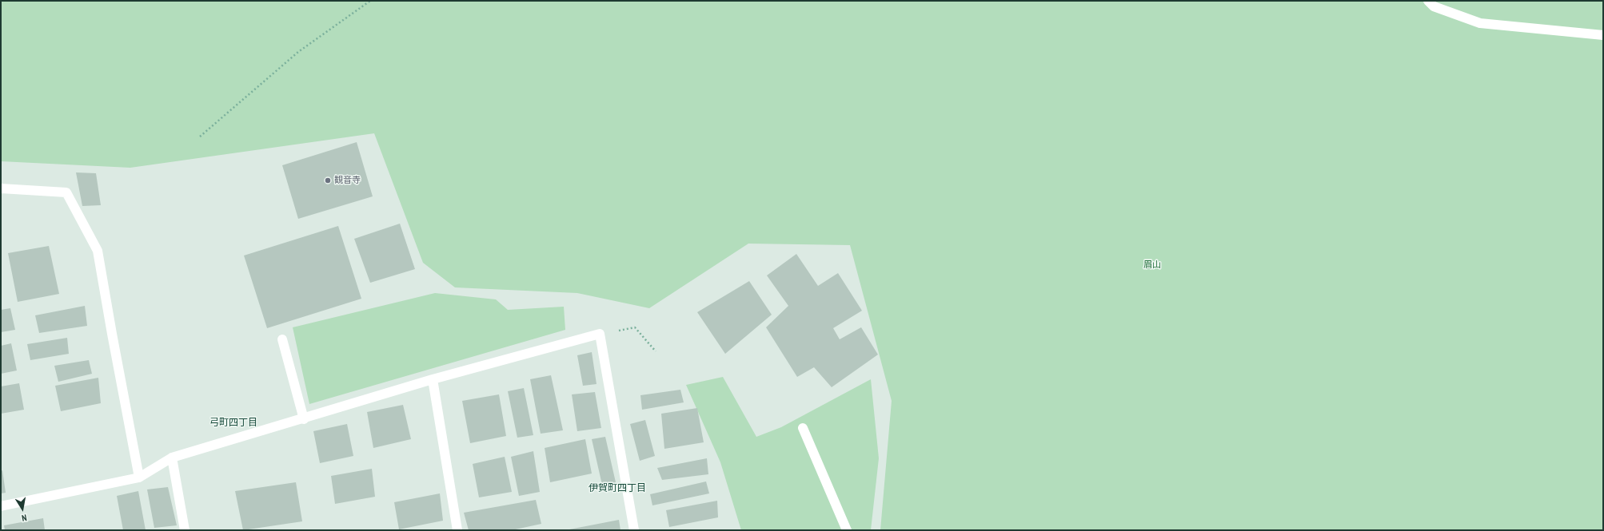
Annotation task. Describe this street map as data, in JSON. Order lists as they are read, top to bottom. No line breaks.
{"districts":["弓町四丁目","伊賀町四丁目"],"parks":["眉山"],"places":["観音寺"],"north":"bottom"}
